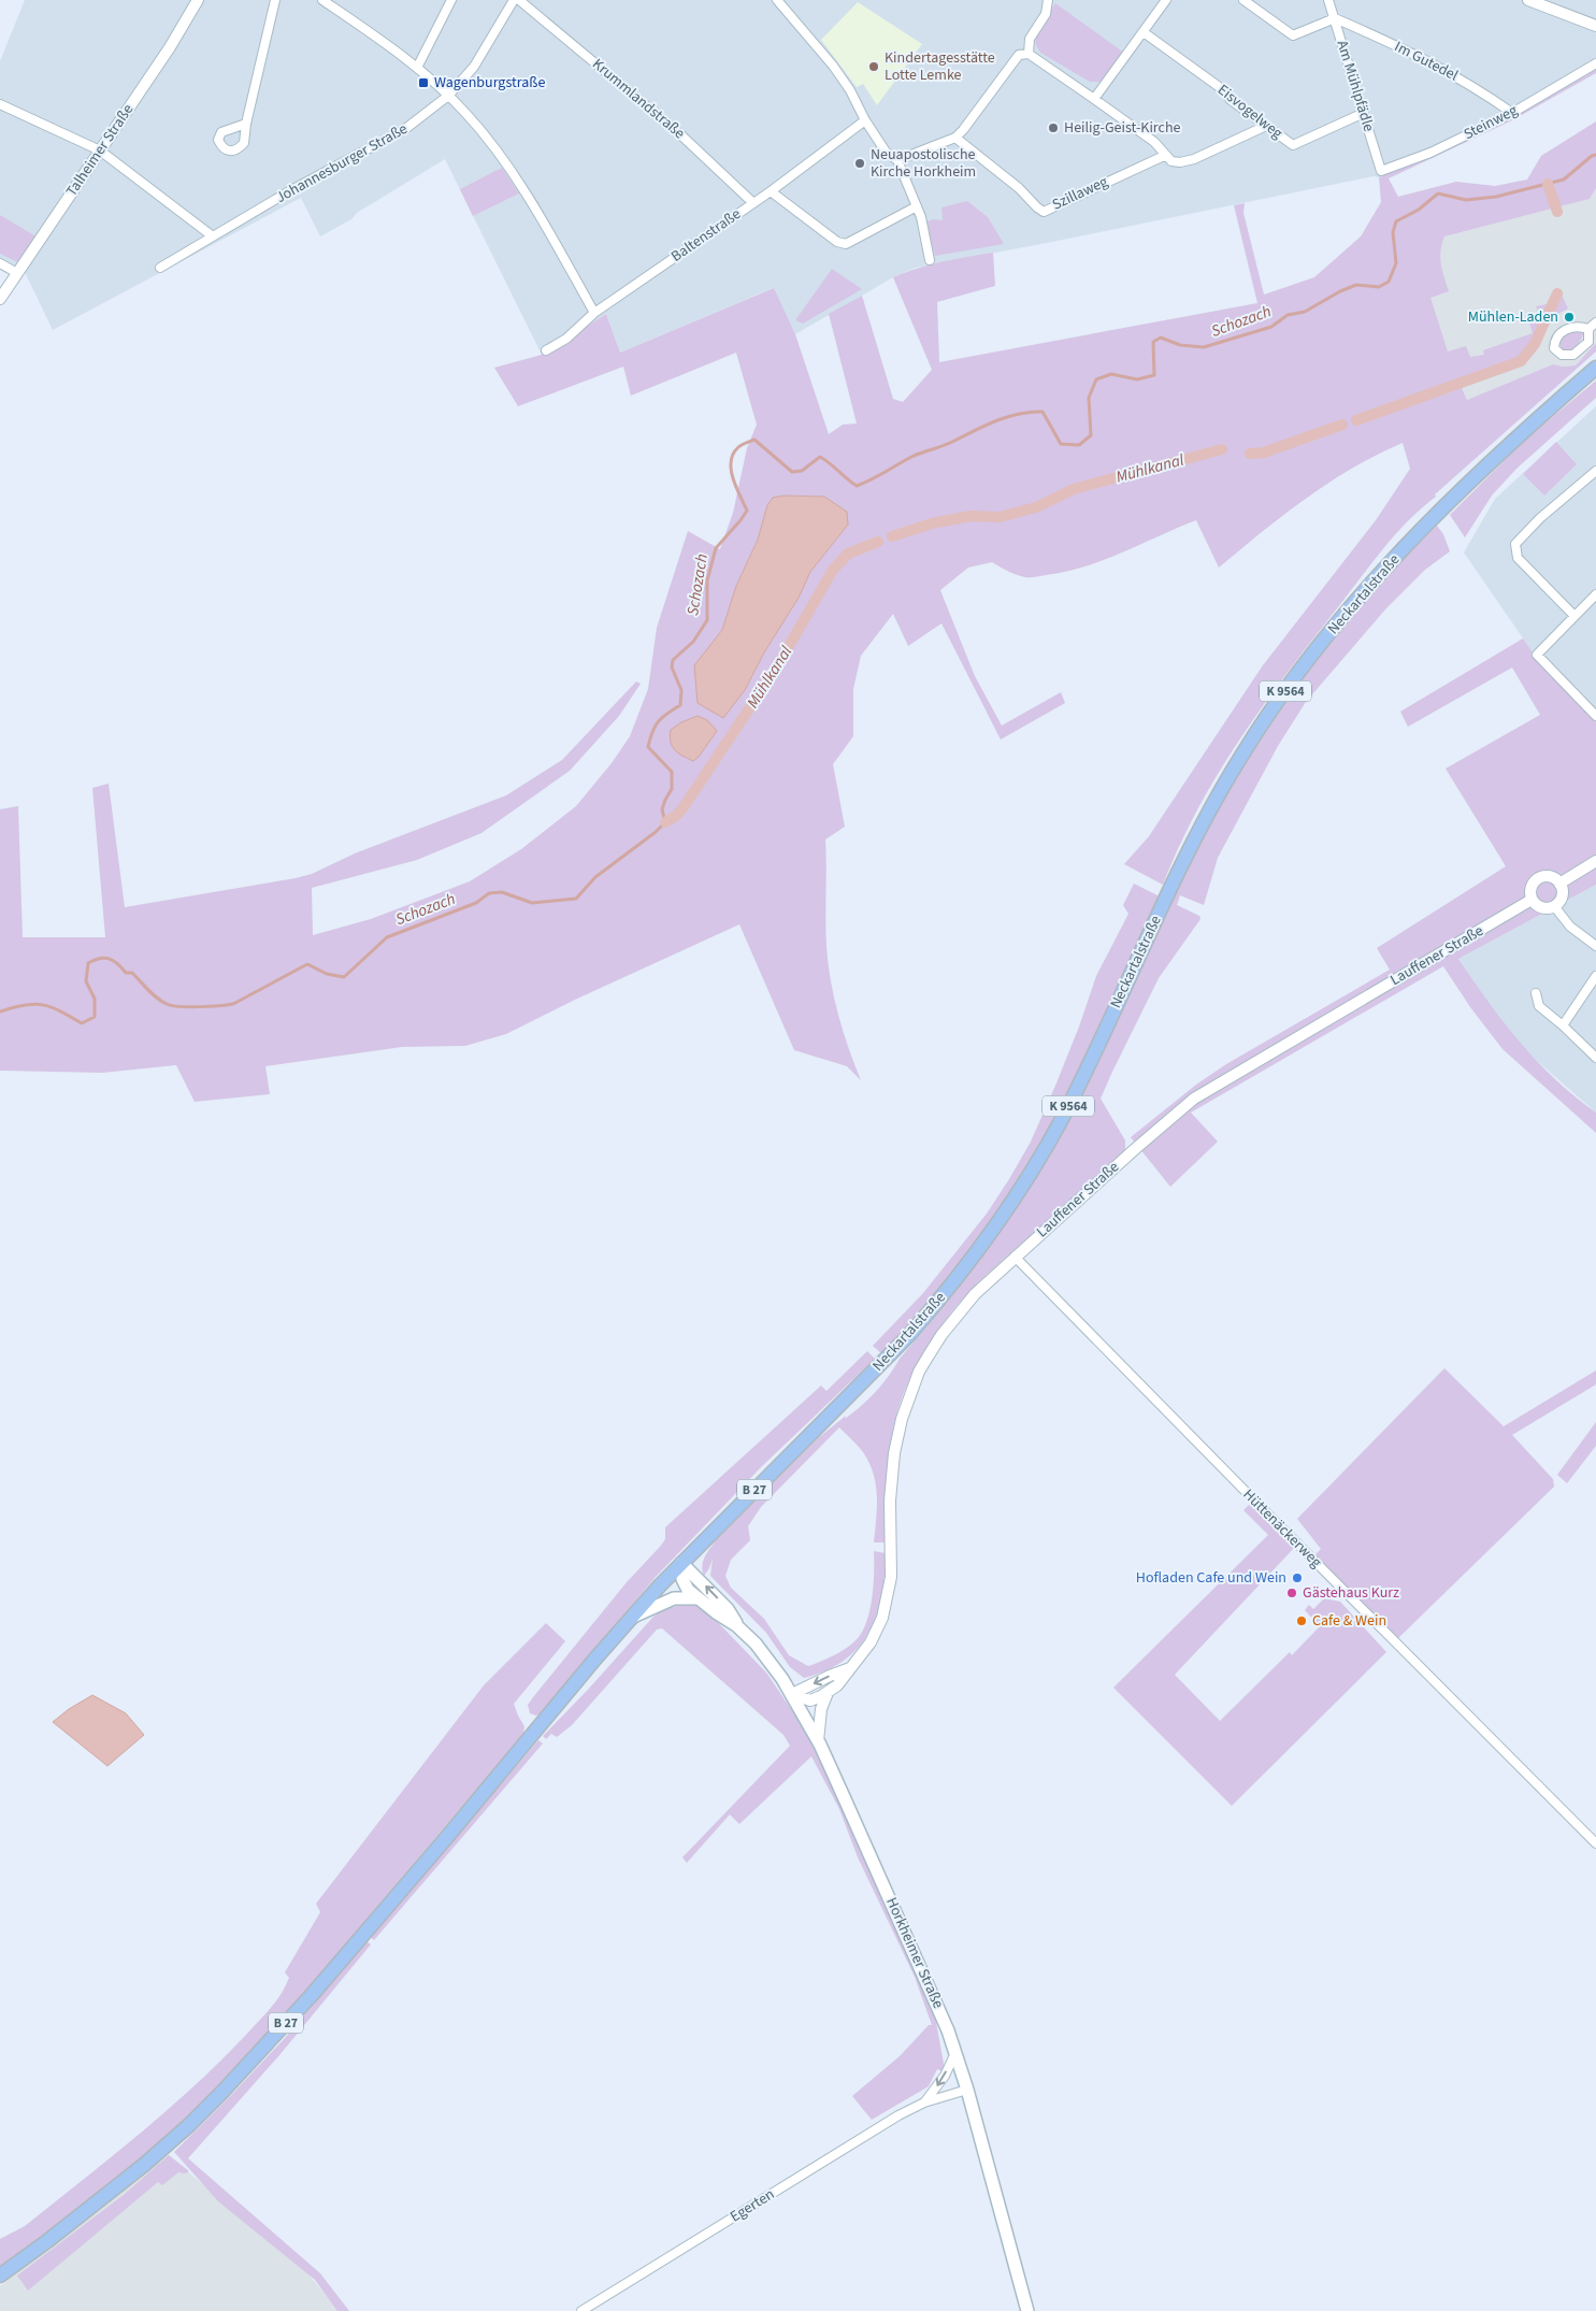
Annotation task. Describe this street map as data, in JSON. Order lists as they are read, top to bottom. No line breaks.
{"streets":{"main road":["Neckartalstraße","K 9564","B 27","Horkheimer Straße"],"street":["Im Gutedel","Am Mühlpfädle","Krummlandstraße","Eisvogelweg","Steinweg","Talheimer Straße","Johannesburger Straße","Szillaweg","Baltenstraße","Lauffener Straße","Hüttenäckerweg","Egerten"]},"crossings":[["Im Gutedel","Am Mühlpfädle"],["Im Gutedel","Steinweg"],["Am Mühlpfädle","Eisvogelweg"],["Am Mühlpfädle","Steinweg"],["Krummlandstraße","Baltenstraße"],["Neckartalstraße","B 27"],["Neckartalstraße","Horkheimer Straße"],["Lauffener Straße","Hüttenäckerweg"],["B 27","Horkheimer Straße"],["Horkheimer Straße","Egerten"]],"water":["Schozach","Mühlkanal"],"places":{"other":["Kindertagesstätte Lotte Lemke","Heilig-Geist-Kirche","Neuapostolische Kirche Horkheim","Mühlen-Laden","Hofladen Cafe und Wein","Gästehaus Kurz","Cafe & Wein"],"transit":["Wagenburgstraße"]}}
